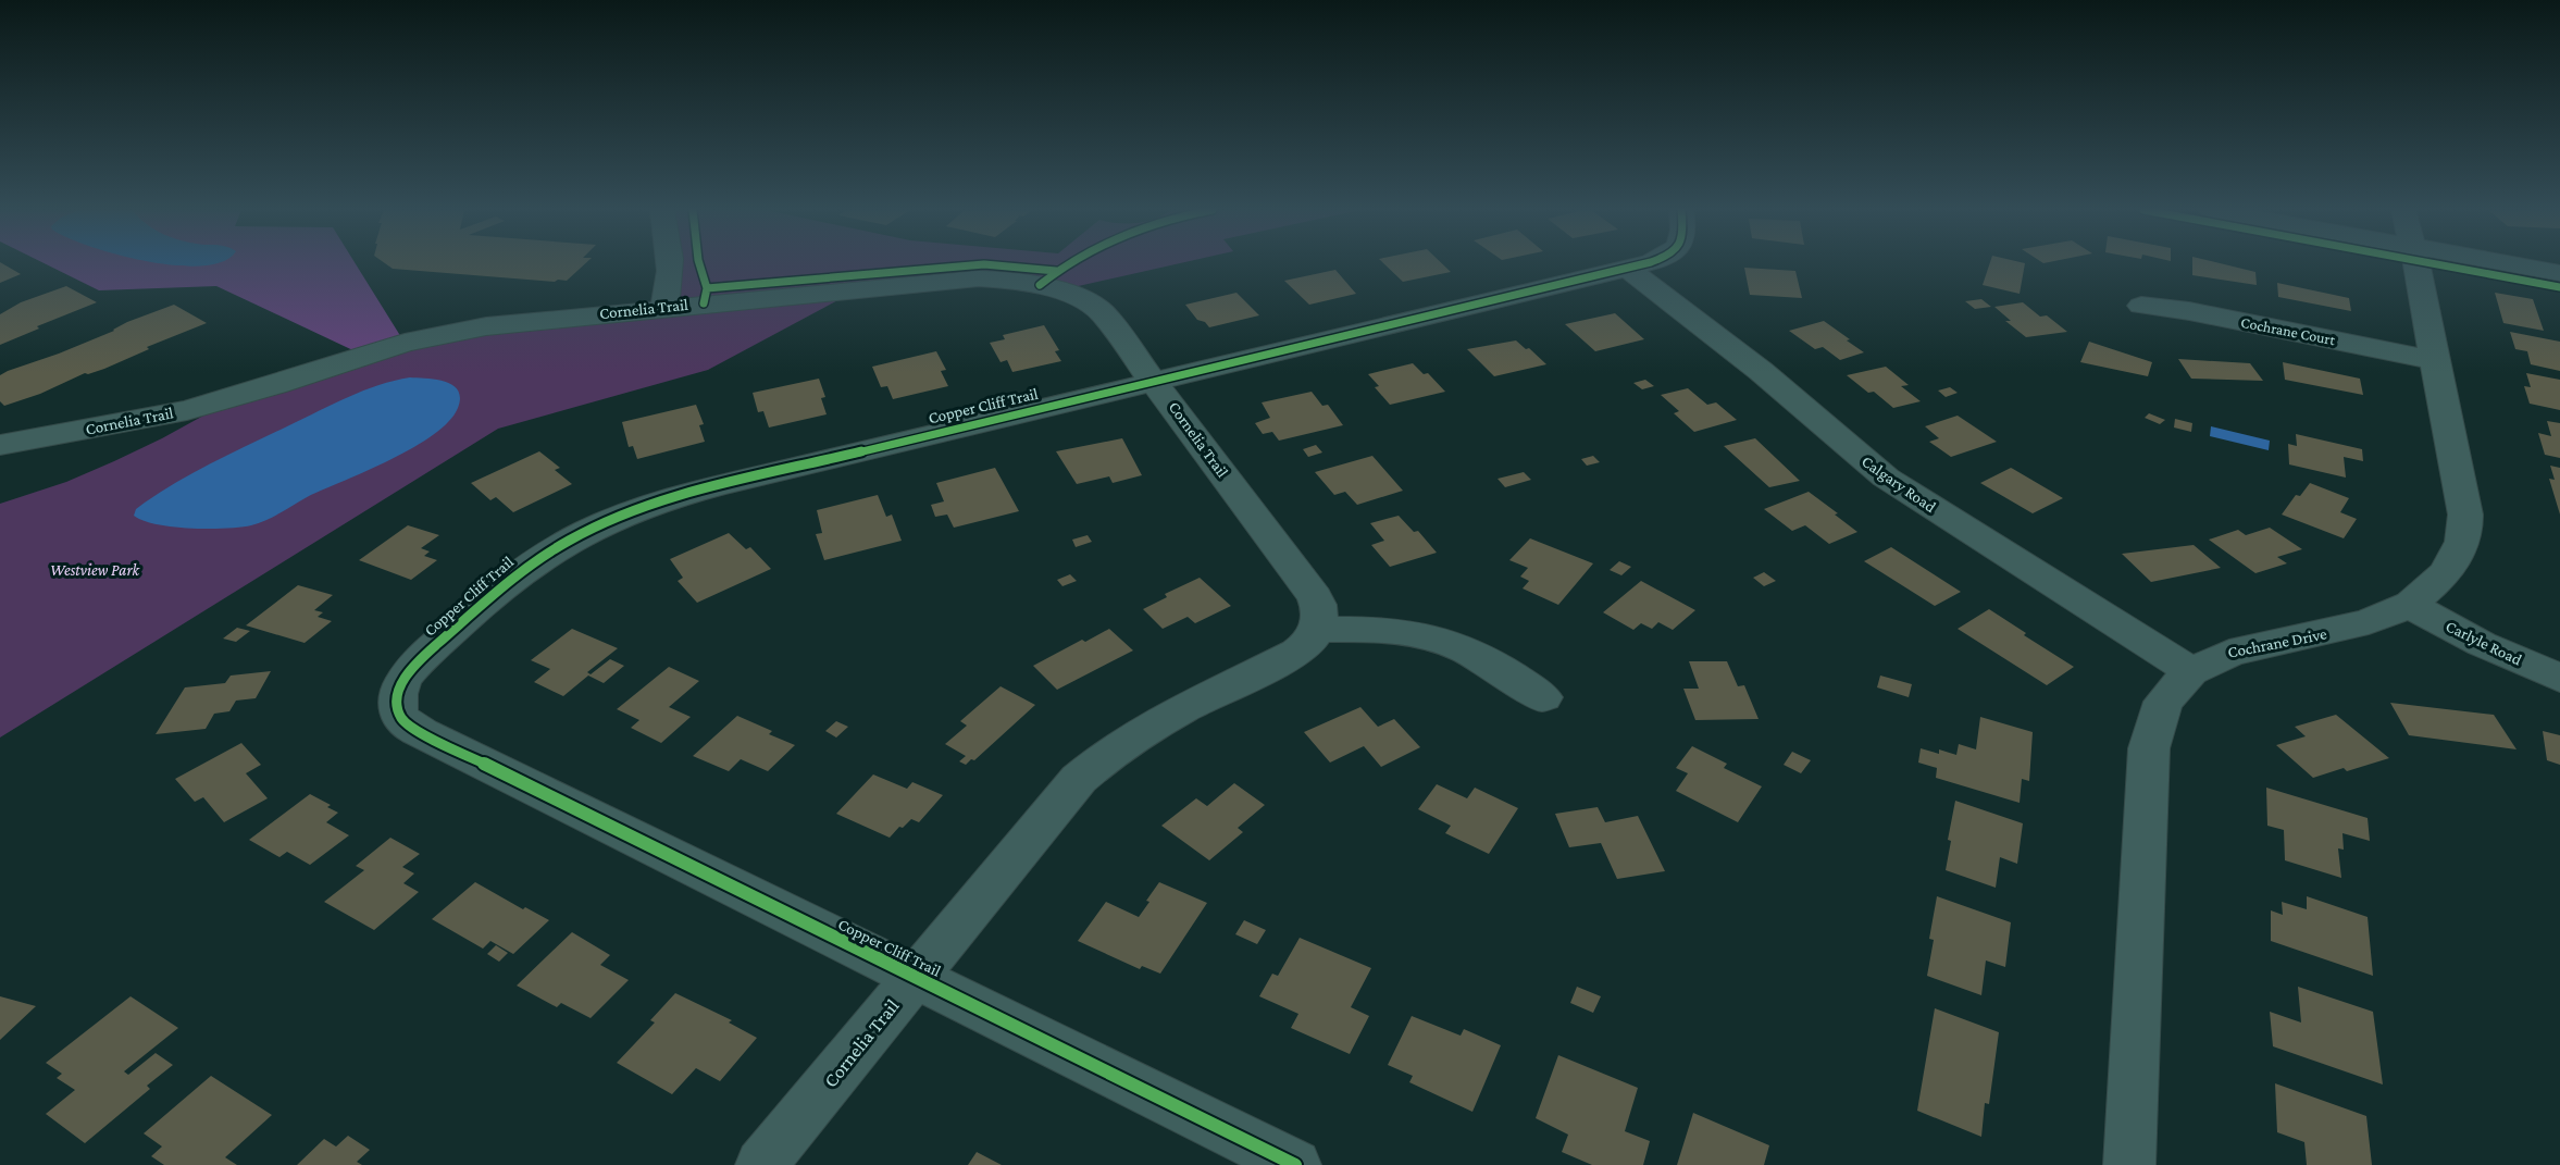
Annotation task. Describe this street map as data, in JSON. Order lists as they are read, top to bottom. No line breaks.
{"streets":{"street":["Cornelia Trail","Cochrane Court","Copper Cliff Trail","Calgary Road","Cochrane Drive","Carlyle Road"]},"crossings":[["Cornelia Trail","Copper Cliff Trail"],["Cochrane Court","Cochrane Drive"],["Copper Cliff Trail","Calgary Road"],["Calgary Road","Cochrane Drive"],["Cochrane Drive","Carlyle Road"]],"parks":["Westview Park"]}
